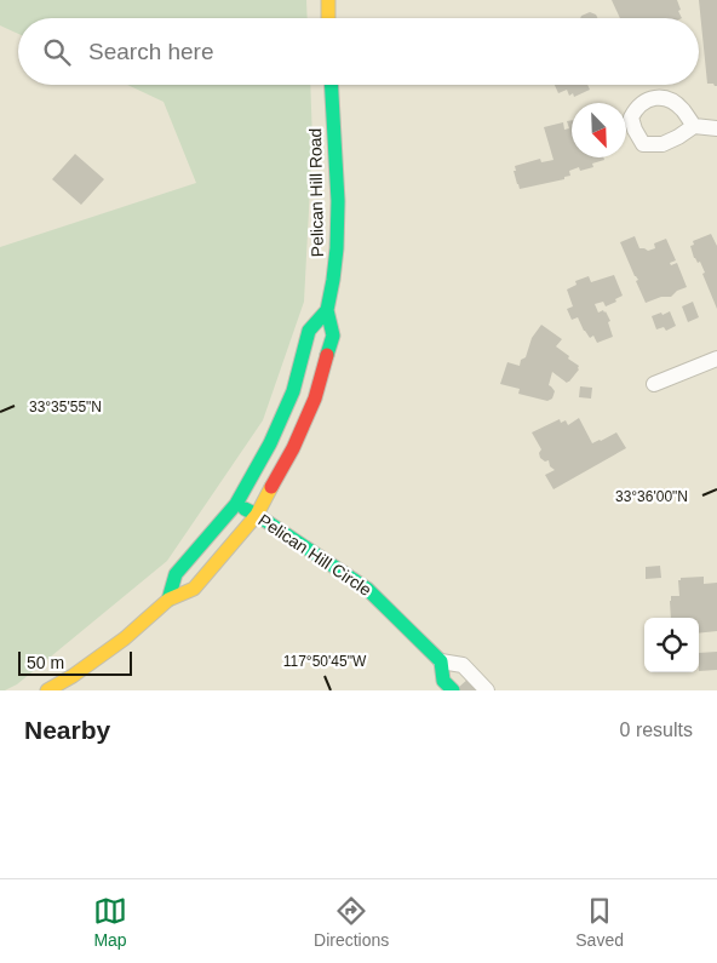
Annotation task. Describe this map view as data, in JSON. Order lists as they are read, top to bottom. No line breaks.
{"streets":{"street":["Pelican Hill Road","Pelican Hill Circle"]},"crossings":[["Pelican Hill Road","Pelican Hill Circle"]],"scale_bar":"50 m","north":"bottom right","page":{"search":"Search here","scale":"50 m","heading":["Nearby","0 results"],"nav":["Map","Directions","Saved"]},"coordinates":["33°35'55\"N","33°36'00\"N","117°50'45\"W"]}
